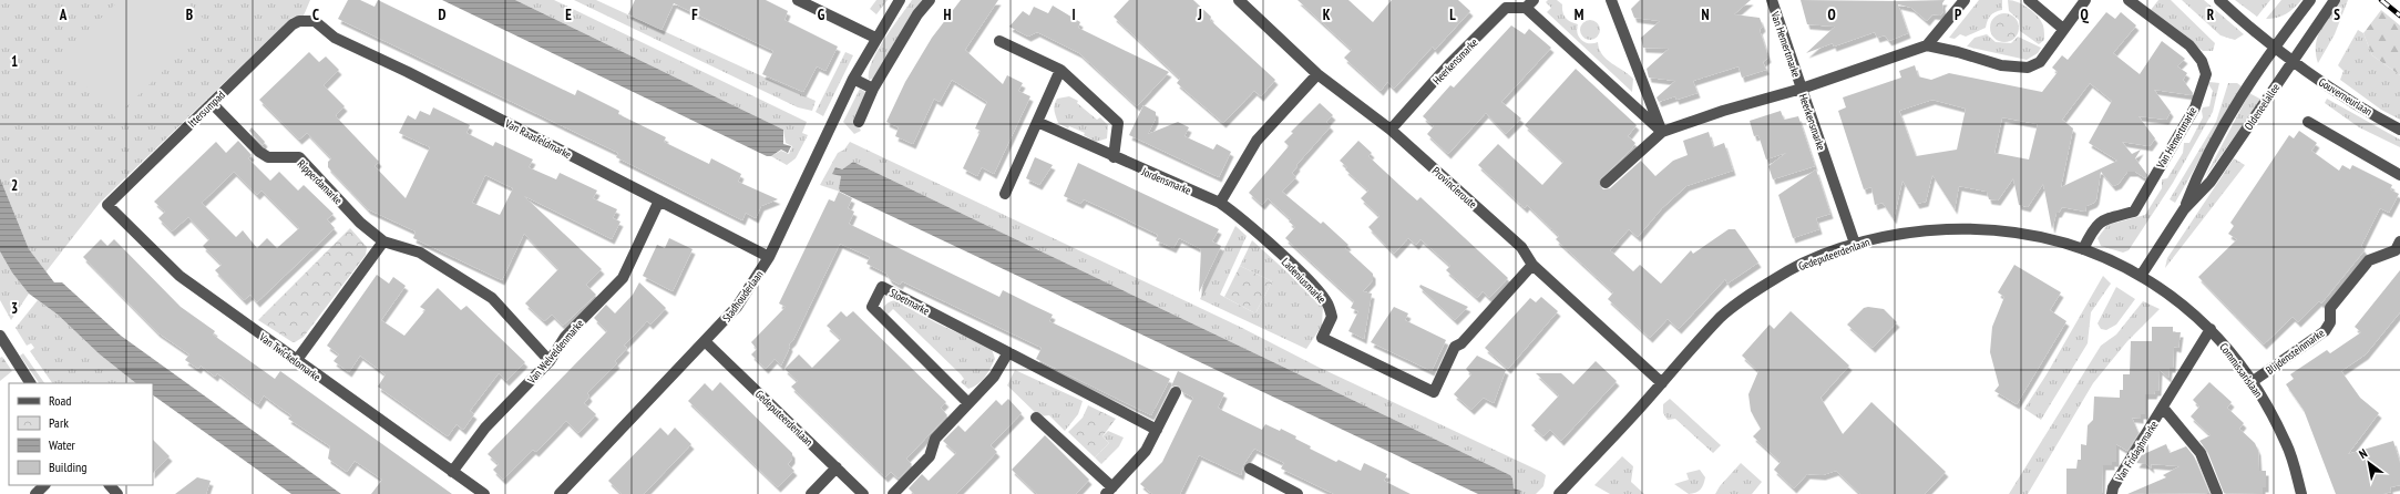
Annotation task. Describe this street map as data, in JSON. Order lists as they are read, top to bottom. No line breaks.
{"streets":{"street":["Van Hemertmarke","Heerkensmarke","Gouverneurlaan","Oldeneelallee","Ittersumpad","Van Raasfeldmarke","Jordensmarke","Ripperdamarke","Provincieroute","Gedeputeerdenlaan","Ladeniusmarke","Stadhouderlaan","Sloetmarke","Van Welveldenmarke","Blijdensteinmarke","Van Twickelomarke","Commissarislaan","Van Fridaghmarke"]},"crossings":[["Van Hemertmarke","Heerkensmarke"],["Van Hemertmarke","Gedeputeerdenlaan"],["Heerkensmarke","Provincieroute"],["Heerkensmarke","Gedeputeerdenlaan"],["Gouverneurlaan","Oldeneelallee"],["Oldeneelallee","Gedeputeerdenlaan"],["Oldeneelallee","Commissarislaan"],["Ittersumpad","Van Raasfeldmarke"],["Ittersumpad","Ripperdamarke"],["Ittersumpad","Van Twickelomarke"],["Van Raasfeldmarke","Stadhouderlaan"],["Van Raasfeldmarke","Van Welveldenmarke"],["Jordensmarke","Ladeniusmarke"],["Ripperdamarke","Van Welveldenmarke"],["Provincieroute","Gedeputeerdenlaan"],["Provincieroute","Ladeniusmarke"],["Gedeputeerdenlaan","Stadhouderlaan"],["Gedeputeerdenlaan","Commissarislaan"],["Van Welveldenmarke","Van Twickelomarke"],["Blijdensteinmarke","Commissarislaan"],["Commissarislaan","Van Fridaghmarke"]],"legend":["Road","Park","Water","Building"],"north":"top left","grid":{"columns":["A","B","C","D","E","F","G","H","I","J","K","L","M","N","O","P","Q","R","S"],"rows":["1","2","3"]}}
